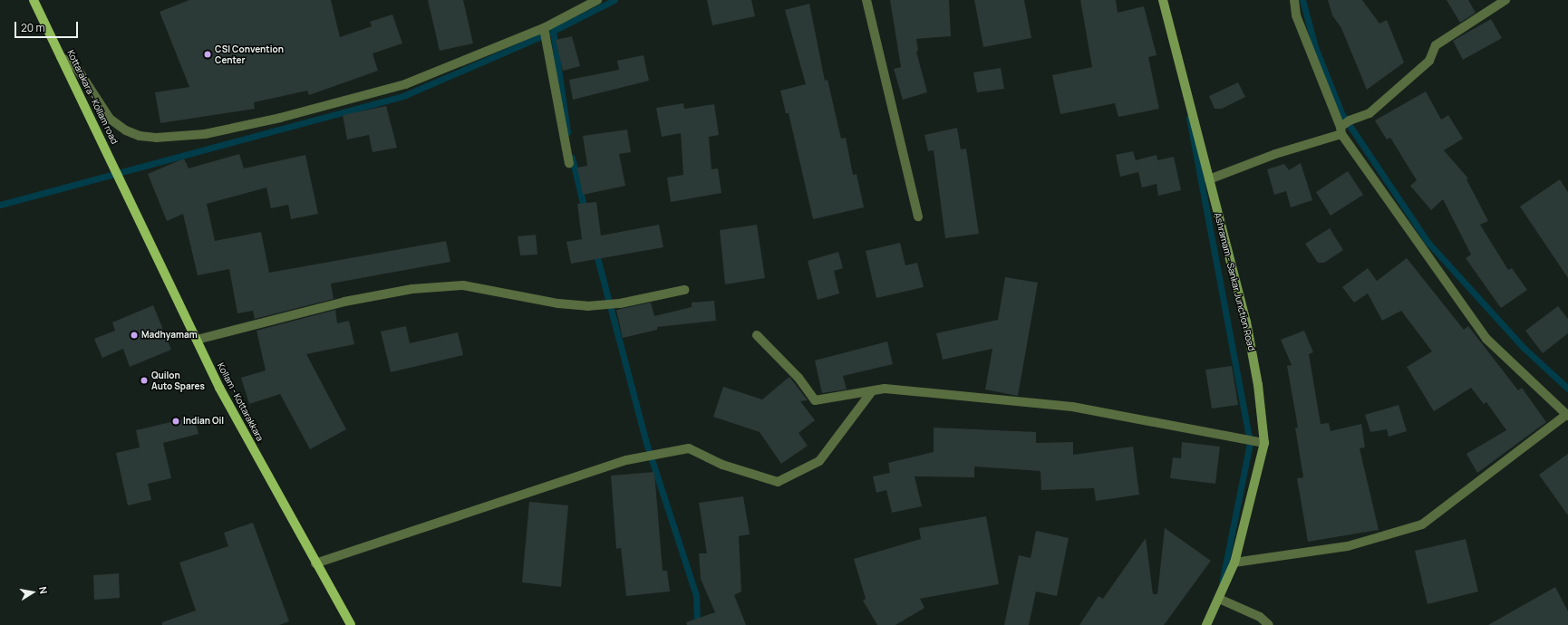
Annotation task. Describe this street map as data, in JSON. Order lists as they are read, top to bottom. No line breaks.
{"streets":{"main road":["Kottarakara - Kollam road","Kollam - Kottarakkara"],"street":["Ashramam - Sankar Junction Road"]},"crossings":[["Kottarakara - Kollam road","Kollam - Kottarakkara"]],"places":["CSI Convention Center","Madhyamam","Quilon Auto Spares","Indian Oil"],"scale_bar":"20 m","north":"right"}
